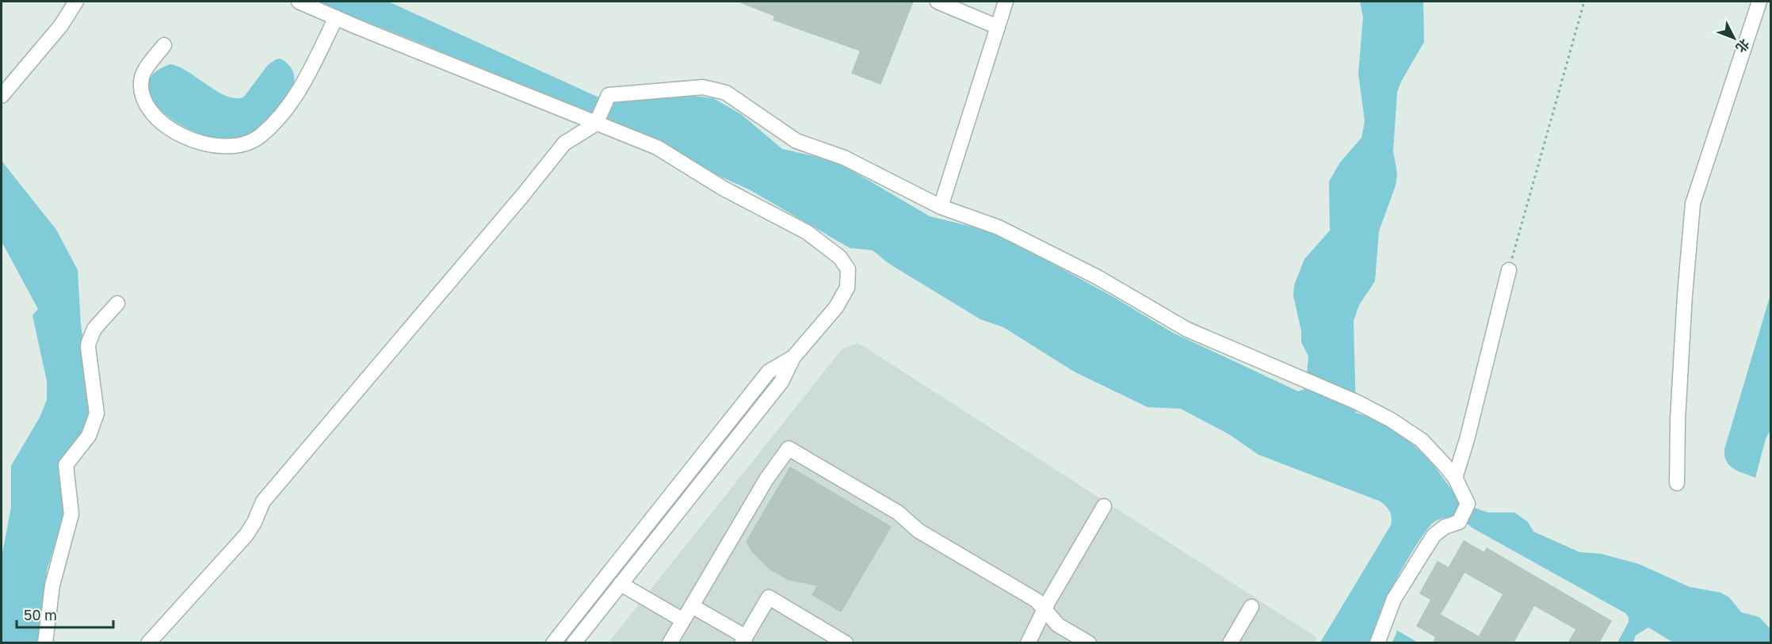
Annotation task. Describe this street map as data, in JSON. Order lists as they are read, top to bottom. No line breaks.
{"scale_bar":"50 m","north":"bottom right"}
